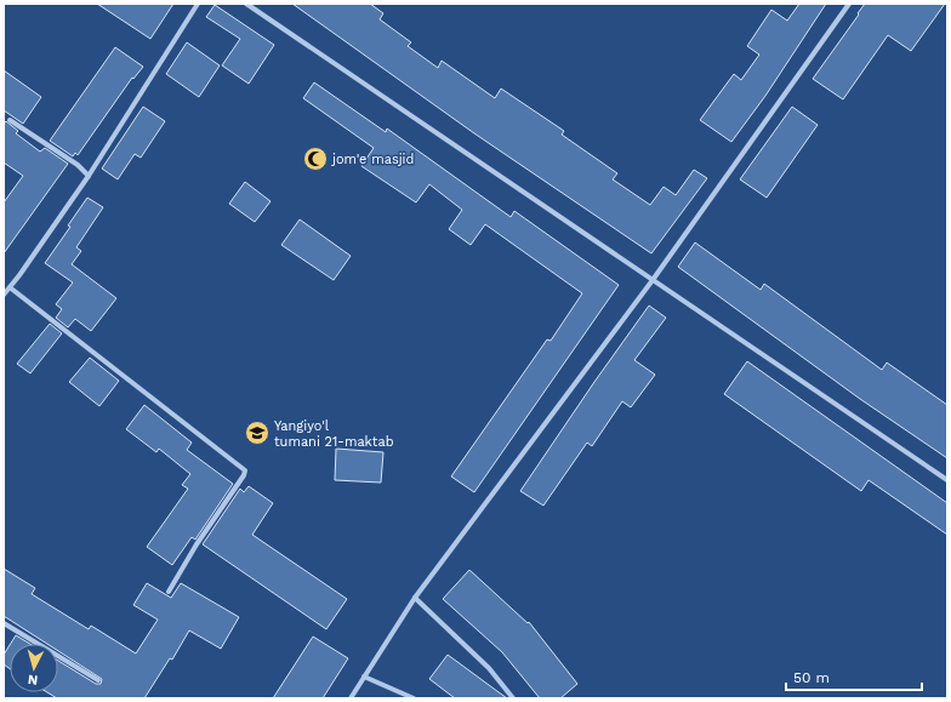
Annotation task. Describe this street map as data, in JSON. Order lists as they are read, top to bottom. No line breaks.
{"places":{"mosque":["jom'e masjid"],"school or university":["Yangiyo'l tumani 21-maktab"]},"scale_bar":"50 m","north":"bottom"}
